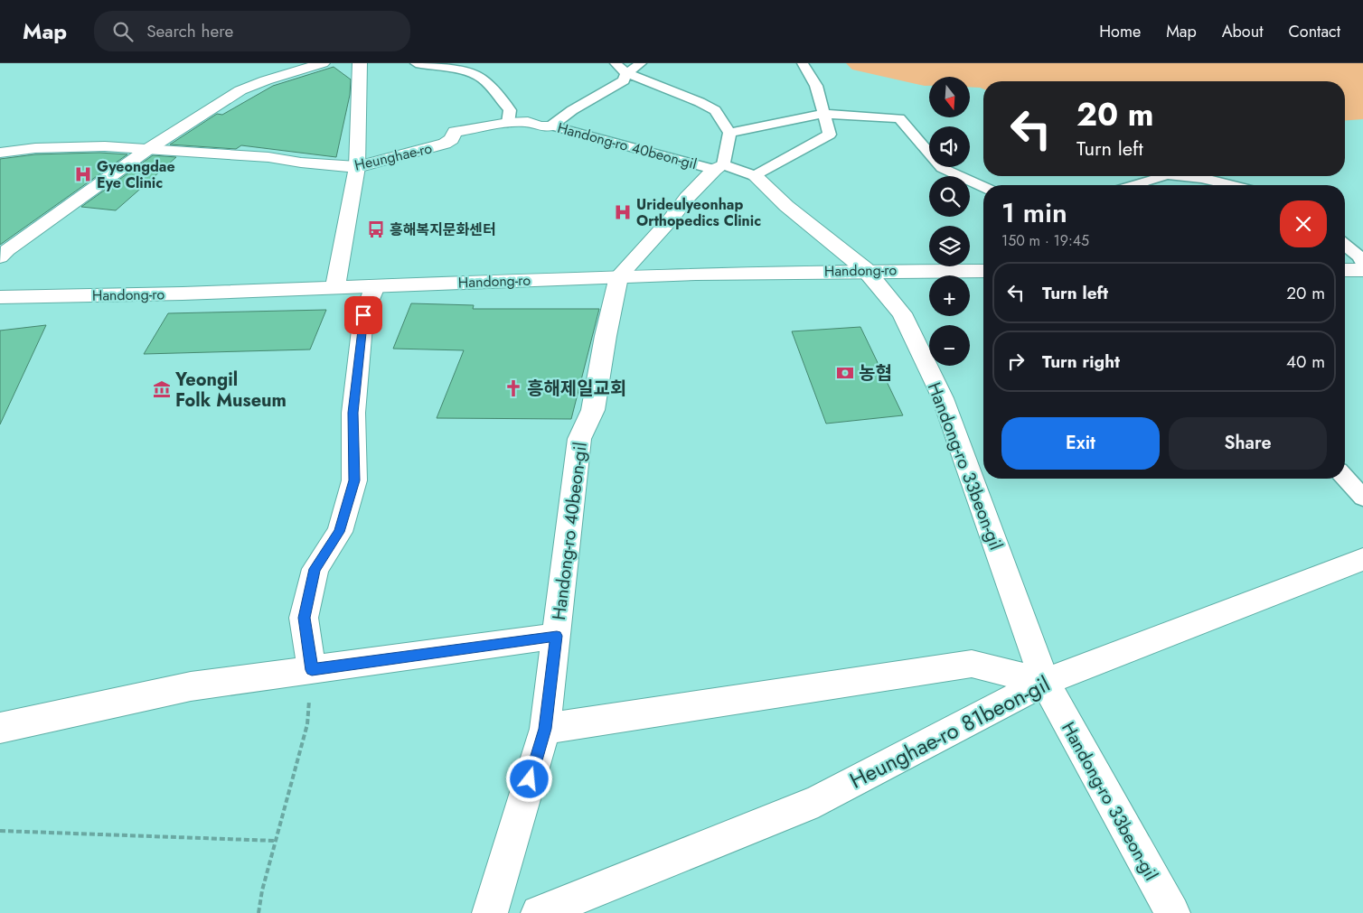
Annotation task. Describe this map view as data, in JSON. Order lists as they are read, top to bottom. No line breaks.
{"streets":{"street":["Handong-ro 40beon-gil","Heunghae-ro","Handong-ro","Handong-ro 33beon-gil","Heunghae-ro 81beon-gil"]},"crossings":[["Handong-ro 40beon-gil","Heunghae-ro"],["Handong-ro 40beon-gil","Handong-ro"],["Handong-ro 40beon-gil","Handong-ro 33beon-gil"],["Handong-ro","Handong-ro 33beon-gil"],["Handong-ro 33beon-gil","Heunghae-ro 81beon-gil"]],"places":{"hospital":["Gyeongdae Eye Clinic","Urideulyeonhap Orthopedics Clinic"],"bus stop":["흥해복지문화센터"],"bank":["농협"],"church":["흥해제일교회"],"museum":["Yeongil Folk Museum"]},"north":"bottom","page":{"header":"Map","search":"Search here","nav":["Home","Map","About","Contact"],"map_buttons":["+","−"],"turn":["20 m","Turn left"],"heading":["1 min","150 m · 19:45"],"list":[{"name":"Turn left","value":"20 m"},{"name":"Turn right","value":"40 m"}],"buttons":["Exit","Share"]}}
